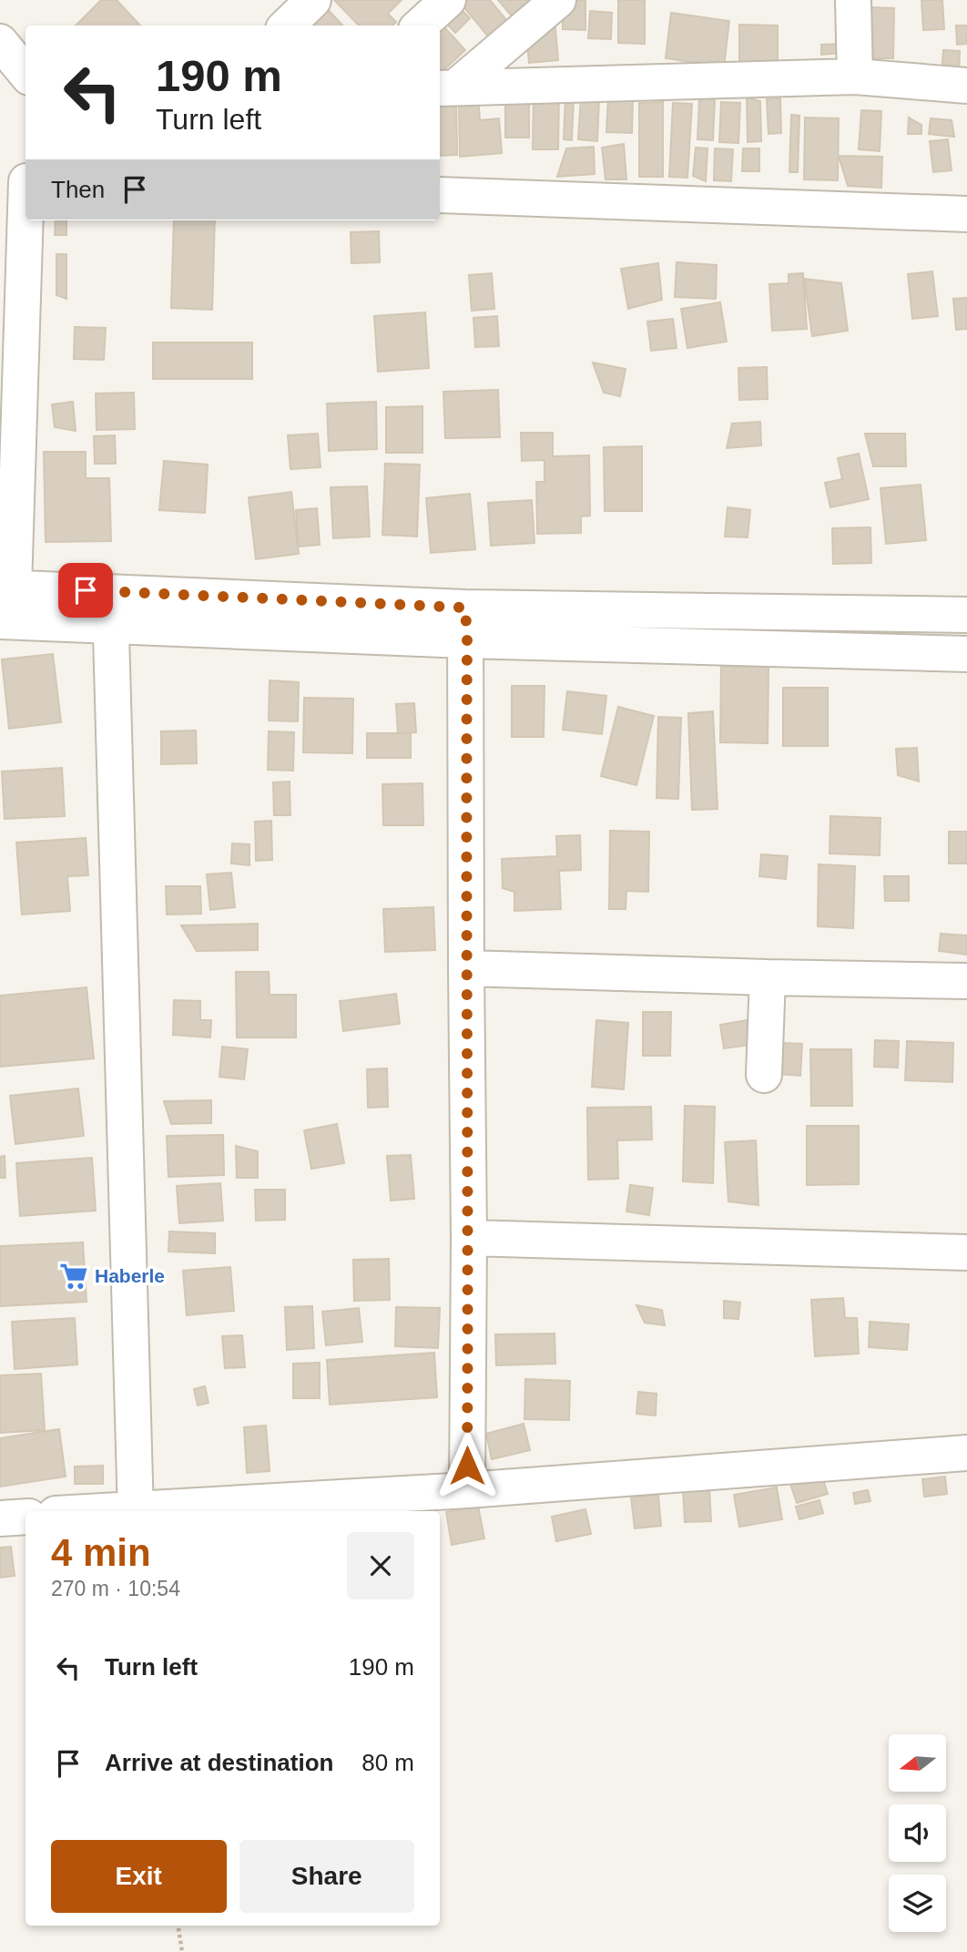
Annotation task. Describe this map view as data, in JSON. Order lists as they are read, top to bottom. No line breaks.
{"places":{"supermarket":["Haberle"]},"north":"left","page":{"turn":["190 m","Turn left"],"then":"Then","heading":["4 min","270 m · 10:54"],"list":[{"name":"Turn left","value":"190 m"},{"name":"Arrive at destination","value":"80 m"}],"buttons":["Exit","Share"]}}
